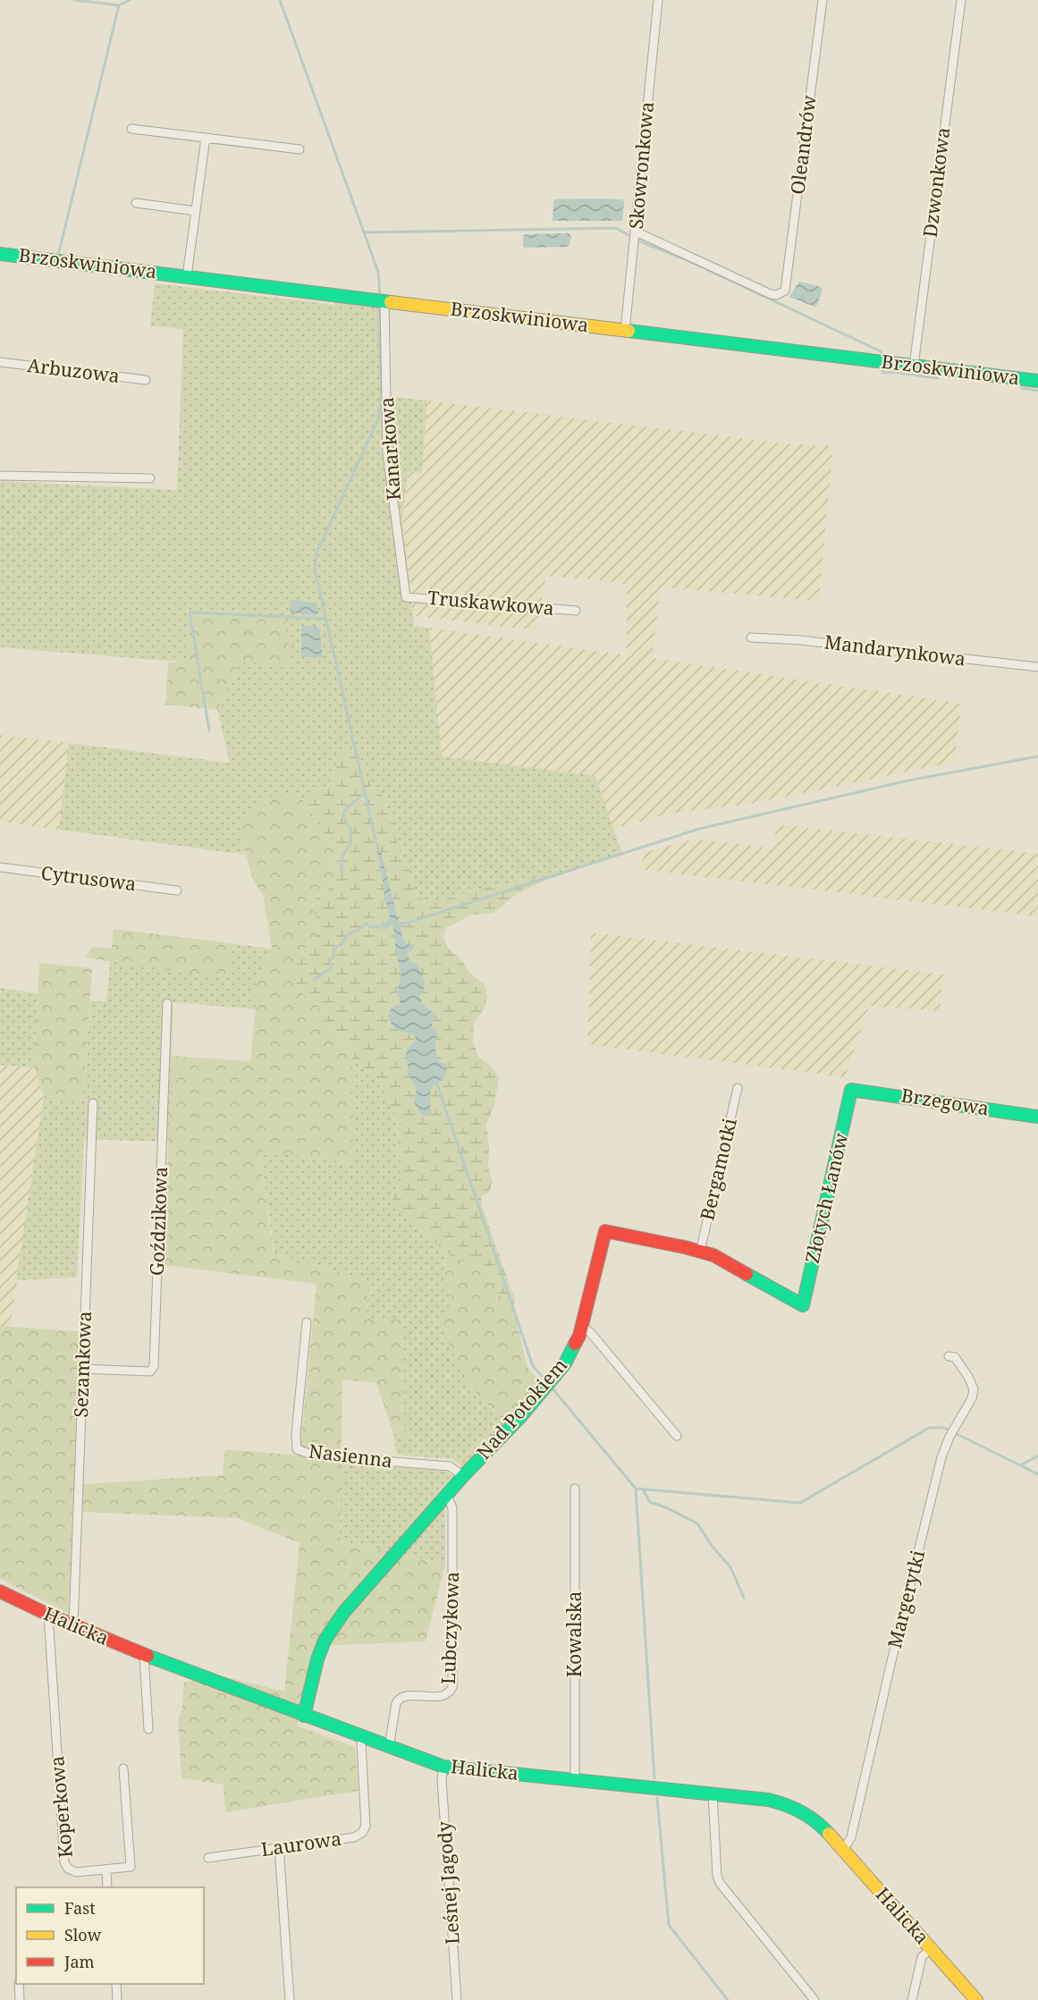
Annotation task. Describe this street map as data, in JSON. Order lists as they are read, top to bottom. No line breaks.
{"streets":{"street":["Oleandrów","Skowronkowa","Dzwonkowa","Brzoskwiniowa","Arbuzowa","Kanarkowa","Truskawkowa","Mandarynkowa","Cytrusowa","Brzegowa","Bergamotki","Złotych Łanów","Goździkowa","Sezamkowa","Nad Potokiem","Nasienna","Margerytki","Halicka","Lubczykowa","Kowalska","Koperkowa","Laurowa","Leśnej Jagody"]},"crossings":[["Oleandrów","Skowronkowa"],["Skowronkowa","Brzoskwiniowa"],["Dzwonkowa","Brzoskwiniowa"],["Brzoskwiniowa","Kanarkowa"],["Kanarkowa","Truskawkowa"],["Brzegowa","Złotych Łanów"],["Bergamotki","Nad Potokiem"],["Złotych Łanów","Nad Potokiem"],["Goździkowa","Sezamkowa"],["Sezamkowa","Halicka"],["Nad Potokiem","Nasienna"],["Nad Potokiem","Halicka"],["Nad Potokiem","Lubczykowa"],["Margerytki","Halicka"],["Halicka","Lubczykowa"],["Halicka","Kowalska"],["Halicka","Koperkowa"],["Halicka","Laurowa"],["Halicka","Leśnej Jagody"]],"legend":["Fast","Slow","Jam"]}
